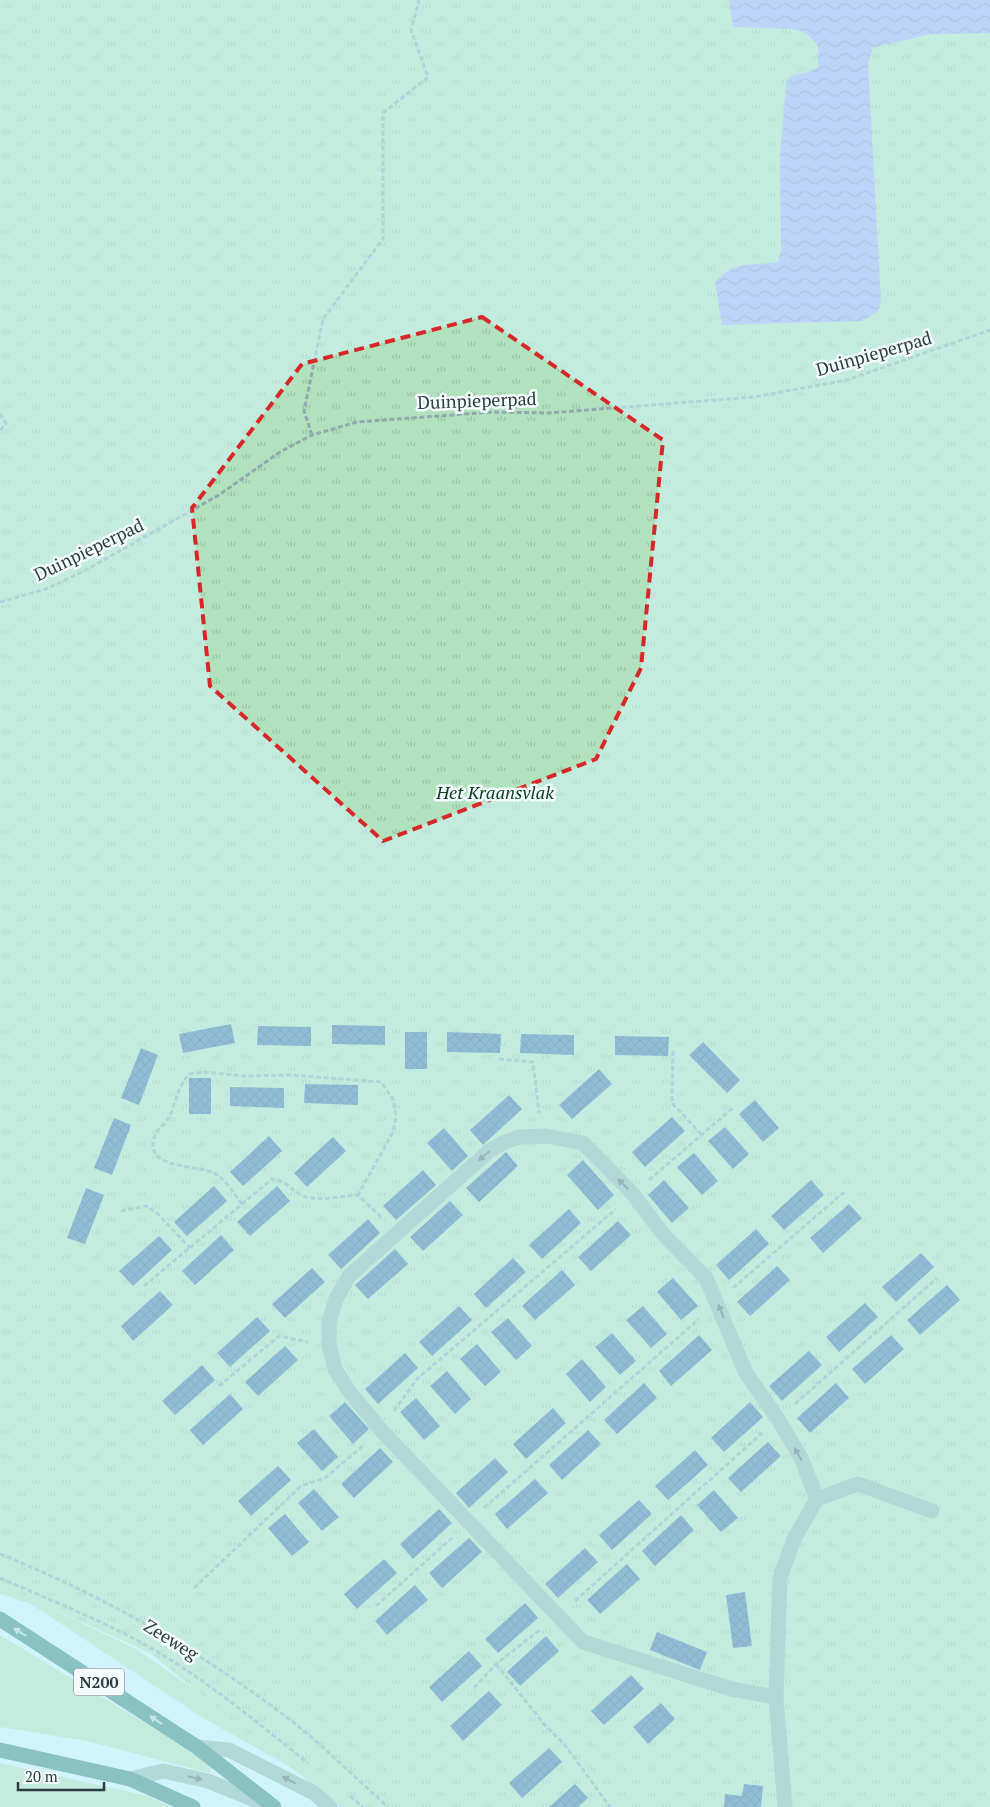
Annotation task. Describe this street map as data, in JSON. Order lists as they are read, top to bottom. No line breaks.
{"streets":{"main road":["N200"],"path":["Duinpieperpad","Zeeweg"]},"parks":["Het Kraansvlak"],"scale_bar":"20 m"}
